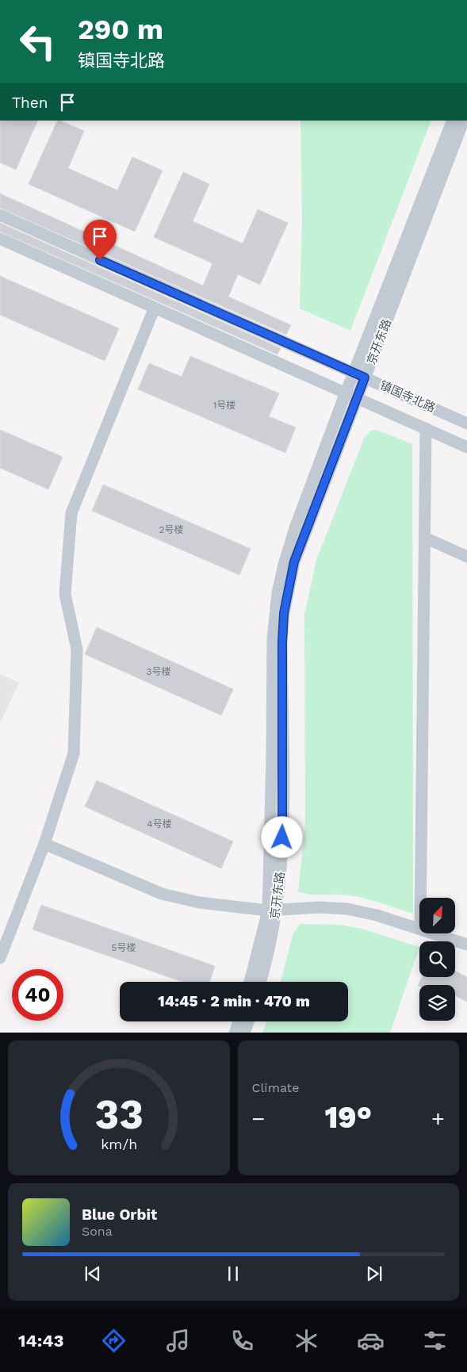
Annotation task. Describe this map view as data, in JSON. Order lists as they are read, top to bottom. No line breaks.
{"streets":{"street":["京开东路","镇国寺北路"]},"crossings":[["京开东路","镇国寺北路"]],"house_numbers":["1号楼","2号楼","3号楼","4号楼","5号楼"],"north":"top right","page":{"turn":["290 m","镇国寺北路"],"then":"Then","limit":"40","trip":"14:45 · 2 min · 470 m","tile":"Climate","heat":["−","19°","+"],"song":["Blue Orbit","Sona"],"tabs":"14:43","gauge":["33","km/h"]}}
